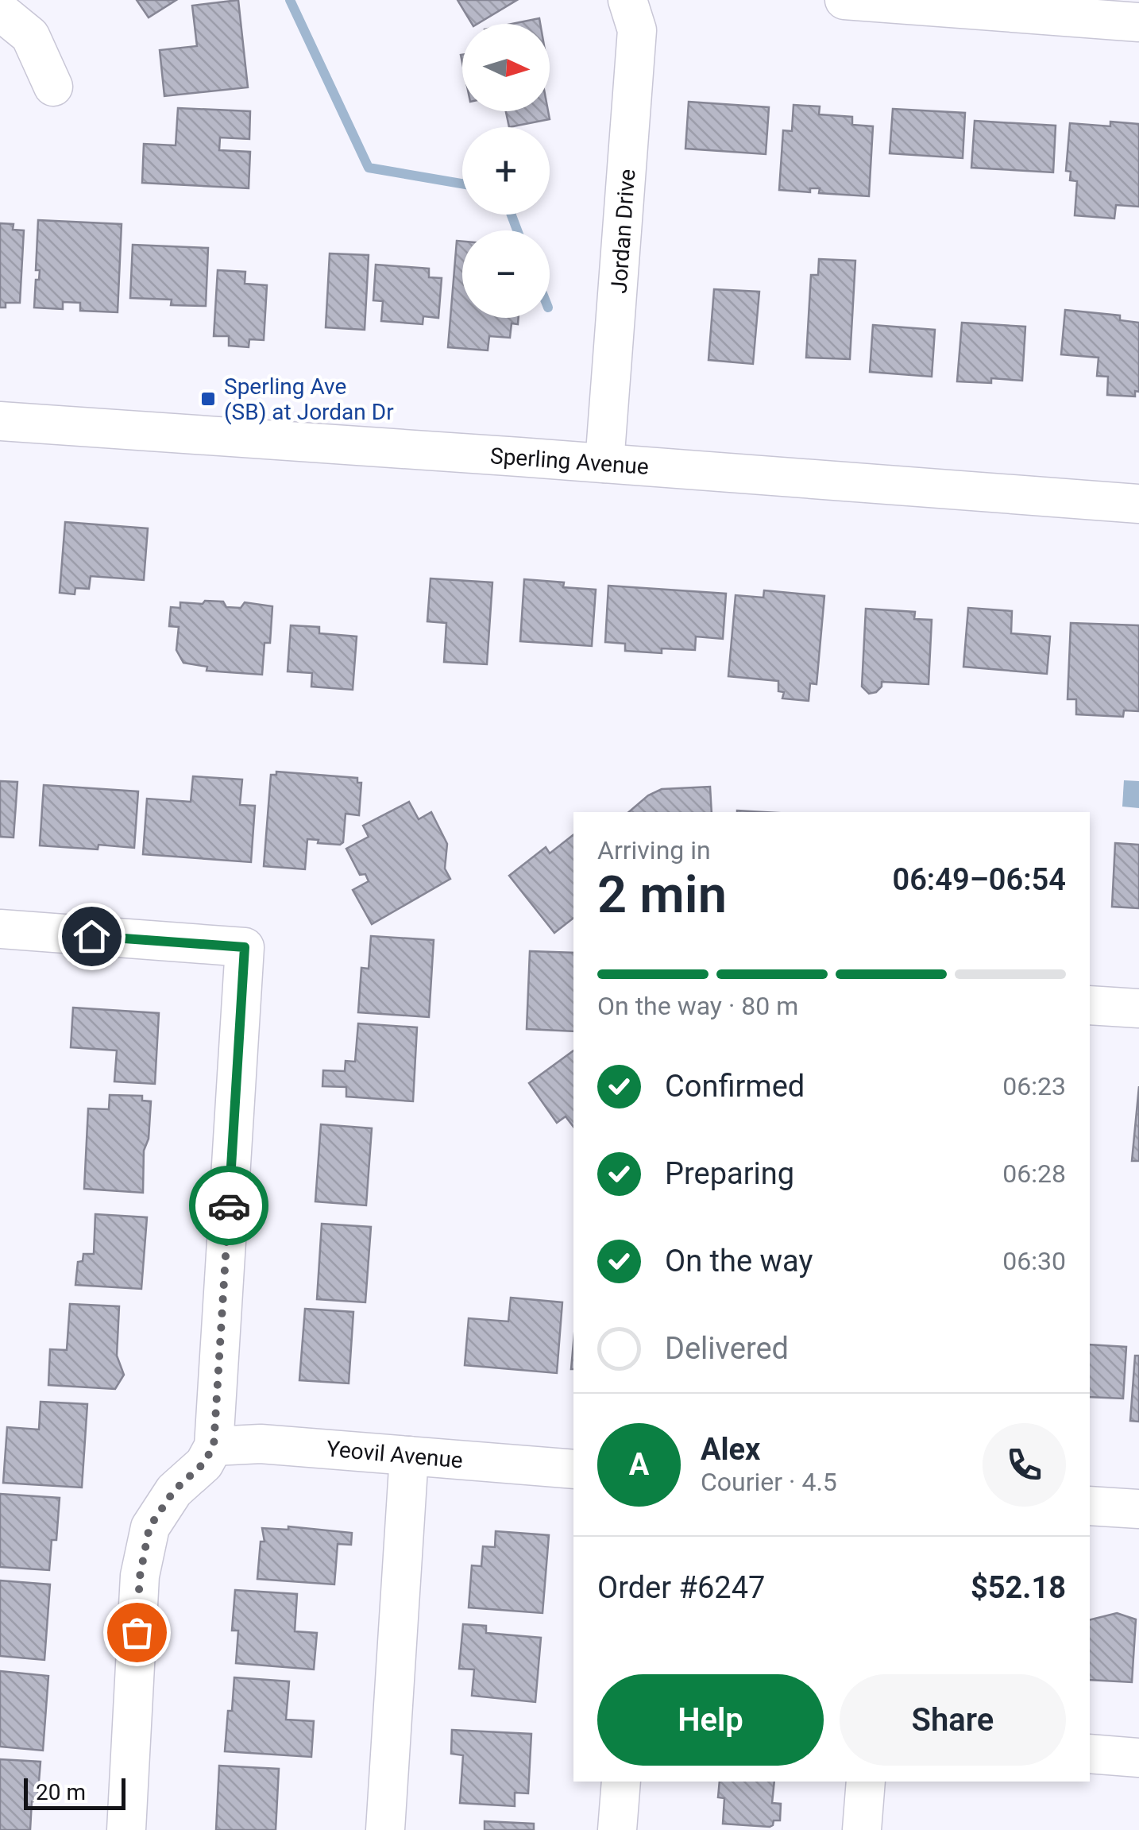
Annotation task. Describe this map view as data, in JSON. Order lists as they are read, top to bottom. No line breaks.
{"streets":{"street":["Jordan Drive","Sperling Avenue","Yeovil Avenue"]},"crossings":[["Jordan Drive","Sperling Avenue"]],"places":{"transit":["Sperling Ave (SB) at Jordan Dr"]},"scale_bar":"20 m","north":"right","page":{"map_buttons":["+","−"],"heading":["2 min","Arriving in","06:49–06:54"],"panel":["Alex","Courier · 4.5","Order #6247","$52.18"],"bar":"On the way · 80 m","list":[["Confirmed","06:23"],["Preparing","06:28"],["On the way","06:30"],"Delivered"],"round":"A","buttons":["Help","Share"],"scale":"20 m"}}
